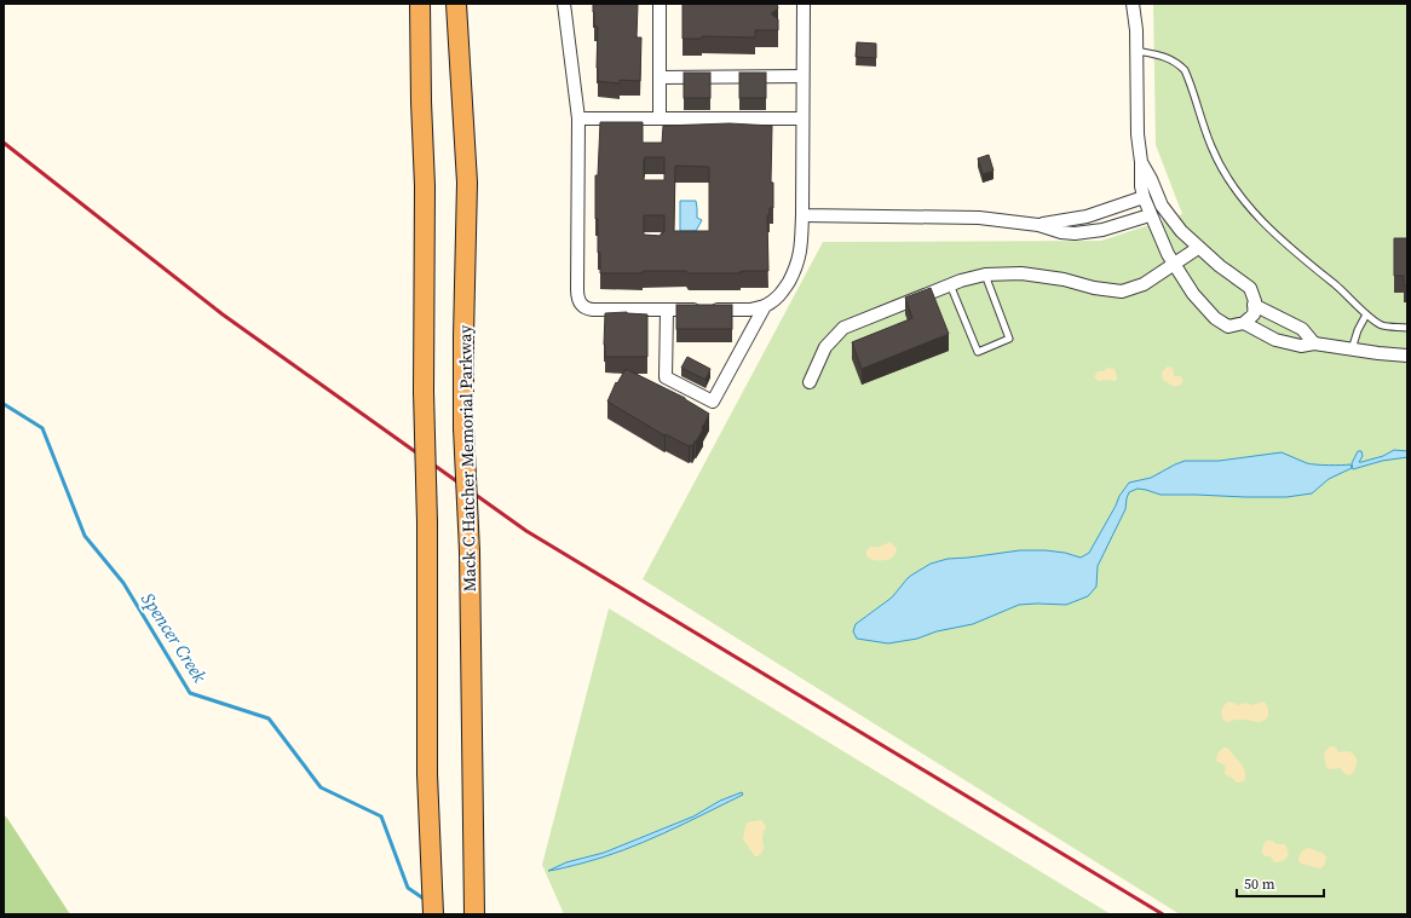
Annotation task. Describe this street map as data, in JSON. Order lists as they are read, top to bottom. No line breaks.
{"streets":{"highway":["Mack C Hatcher Memorial Parkway"]},"water":["Spencer Creek"],"scale_bar":"50 m"}
